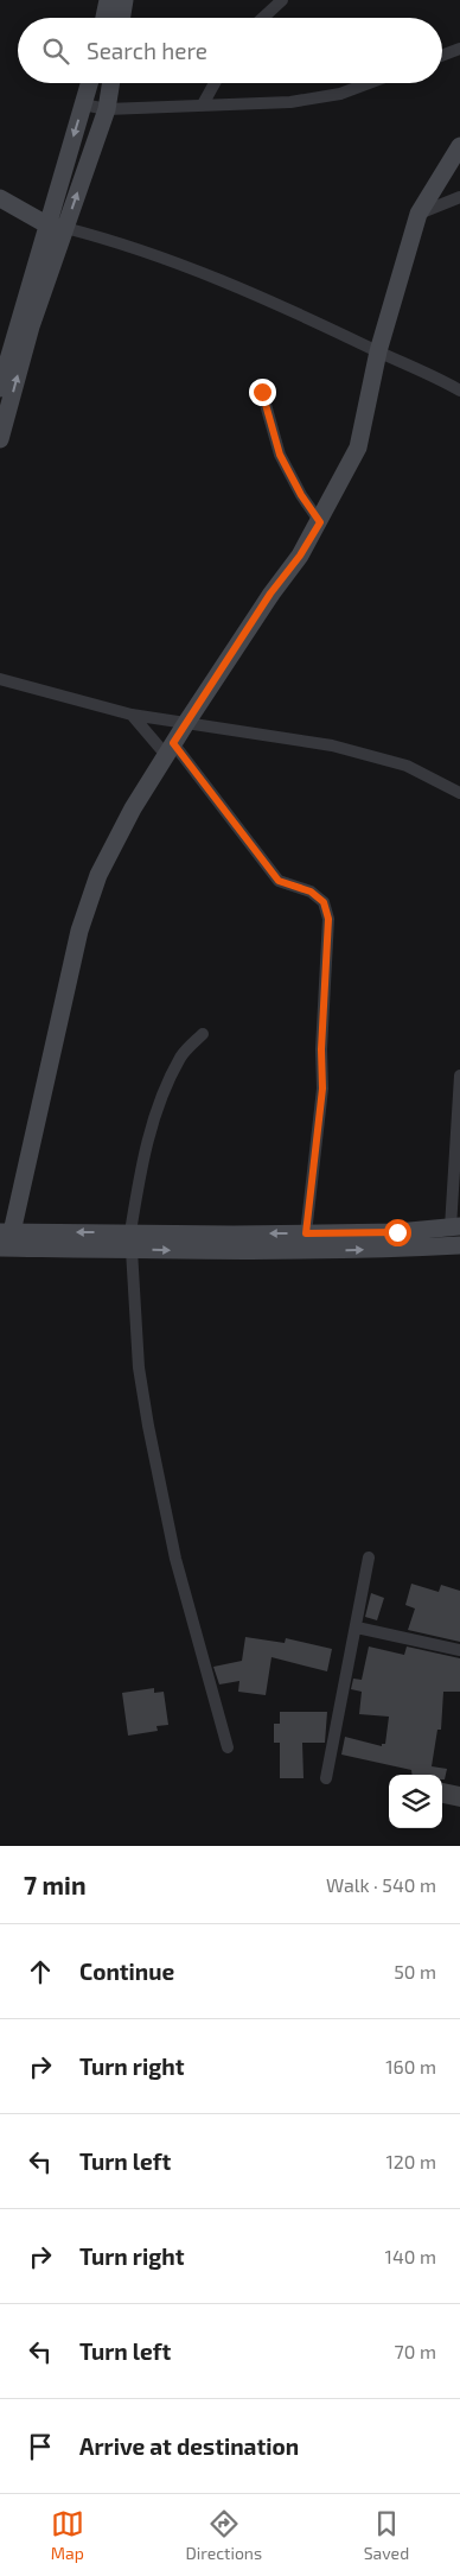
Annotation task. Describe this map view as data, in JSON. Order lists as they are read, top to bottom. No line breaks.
{"page":{"search":"Search here","heading":["7 min","Walk · 540 m"],"list":[["Continue","50 m"],["Turn right","160 m"],["Turn left","120 m"],["Turn right","140 m"],["Turn left","70 m"],"Arrive at destination"],"nav":["Map","Directions","Saved"]}}
